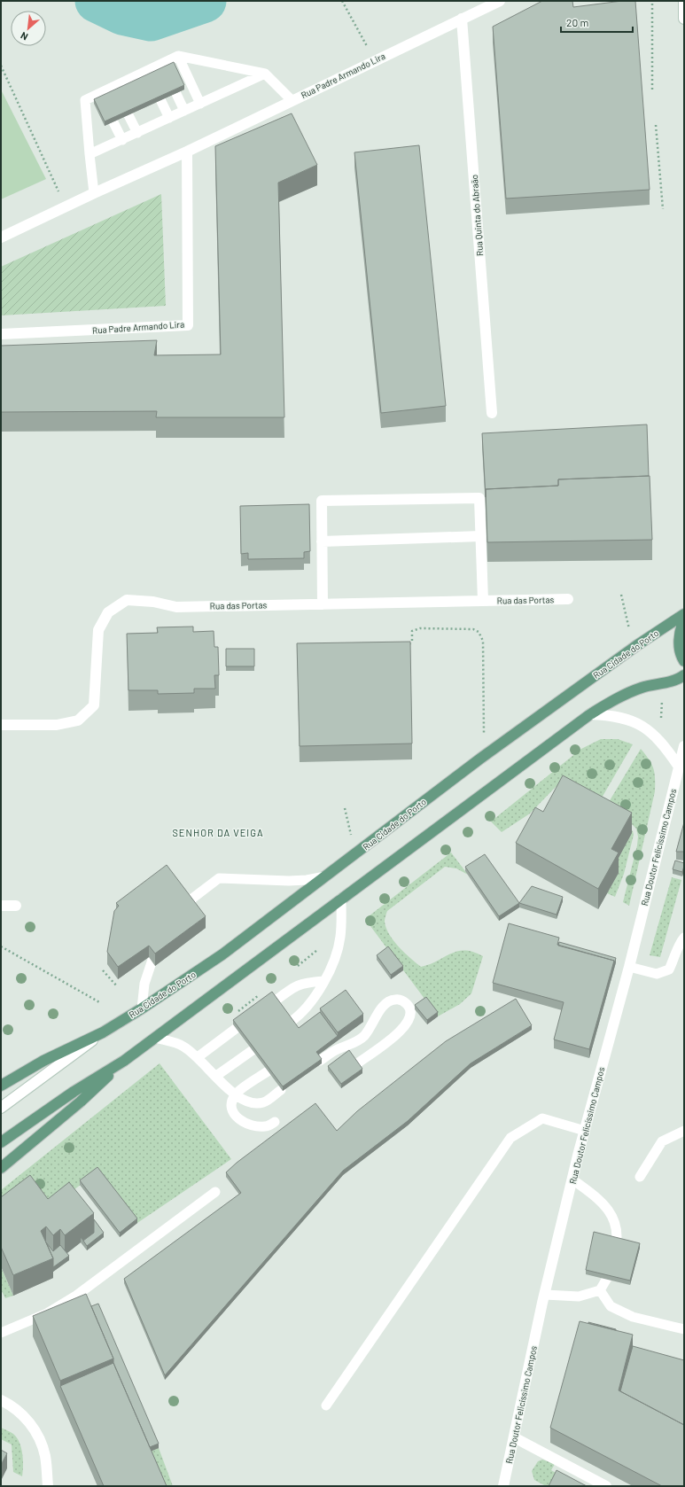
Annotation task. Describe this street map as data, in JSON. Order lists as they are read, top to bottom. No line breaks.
{"streets":{"main road":["Rua Cidade do Porto"],"street":["Rua Padre Armando Lira","Rua Quinta do Abraão","Rua das Portas","Rua Doutor Felicíssimo Campos"]},"crossings":[["Rua Padre Armando Lira","Rua Quinta do Abraão"]],"districts":["SENHOR DA VEIGA"],"scale_bar":"20 m","north":"bottom left"}
